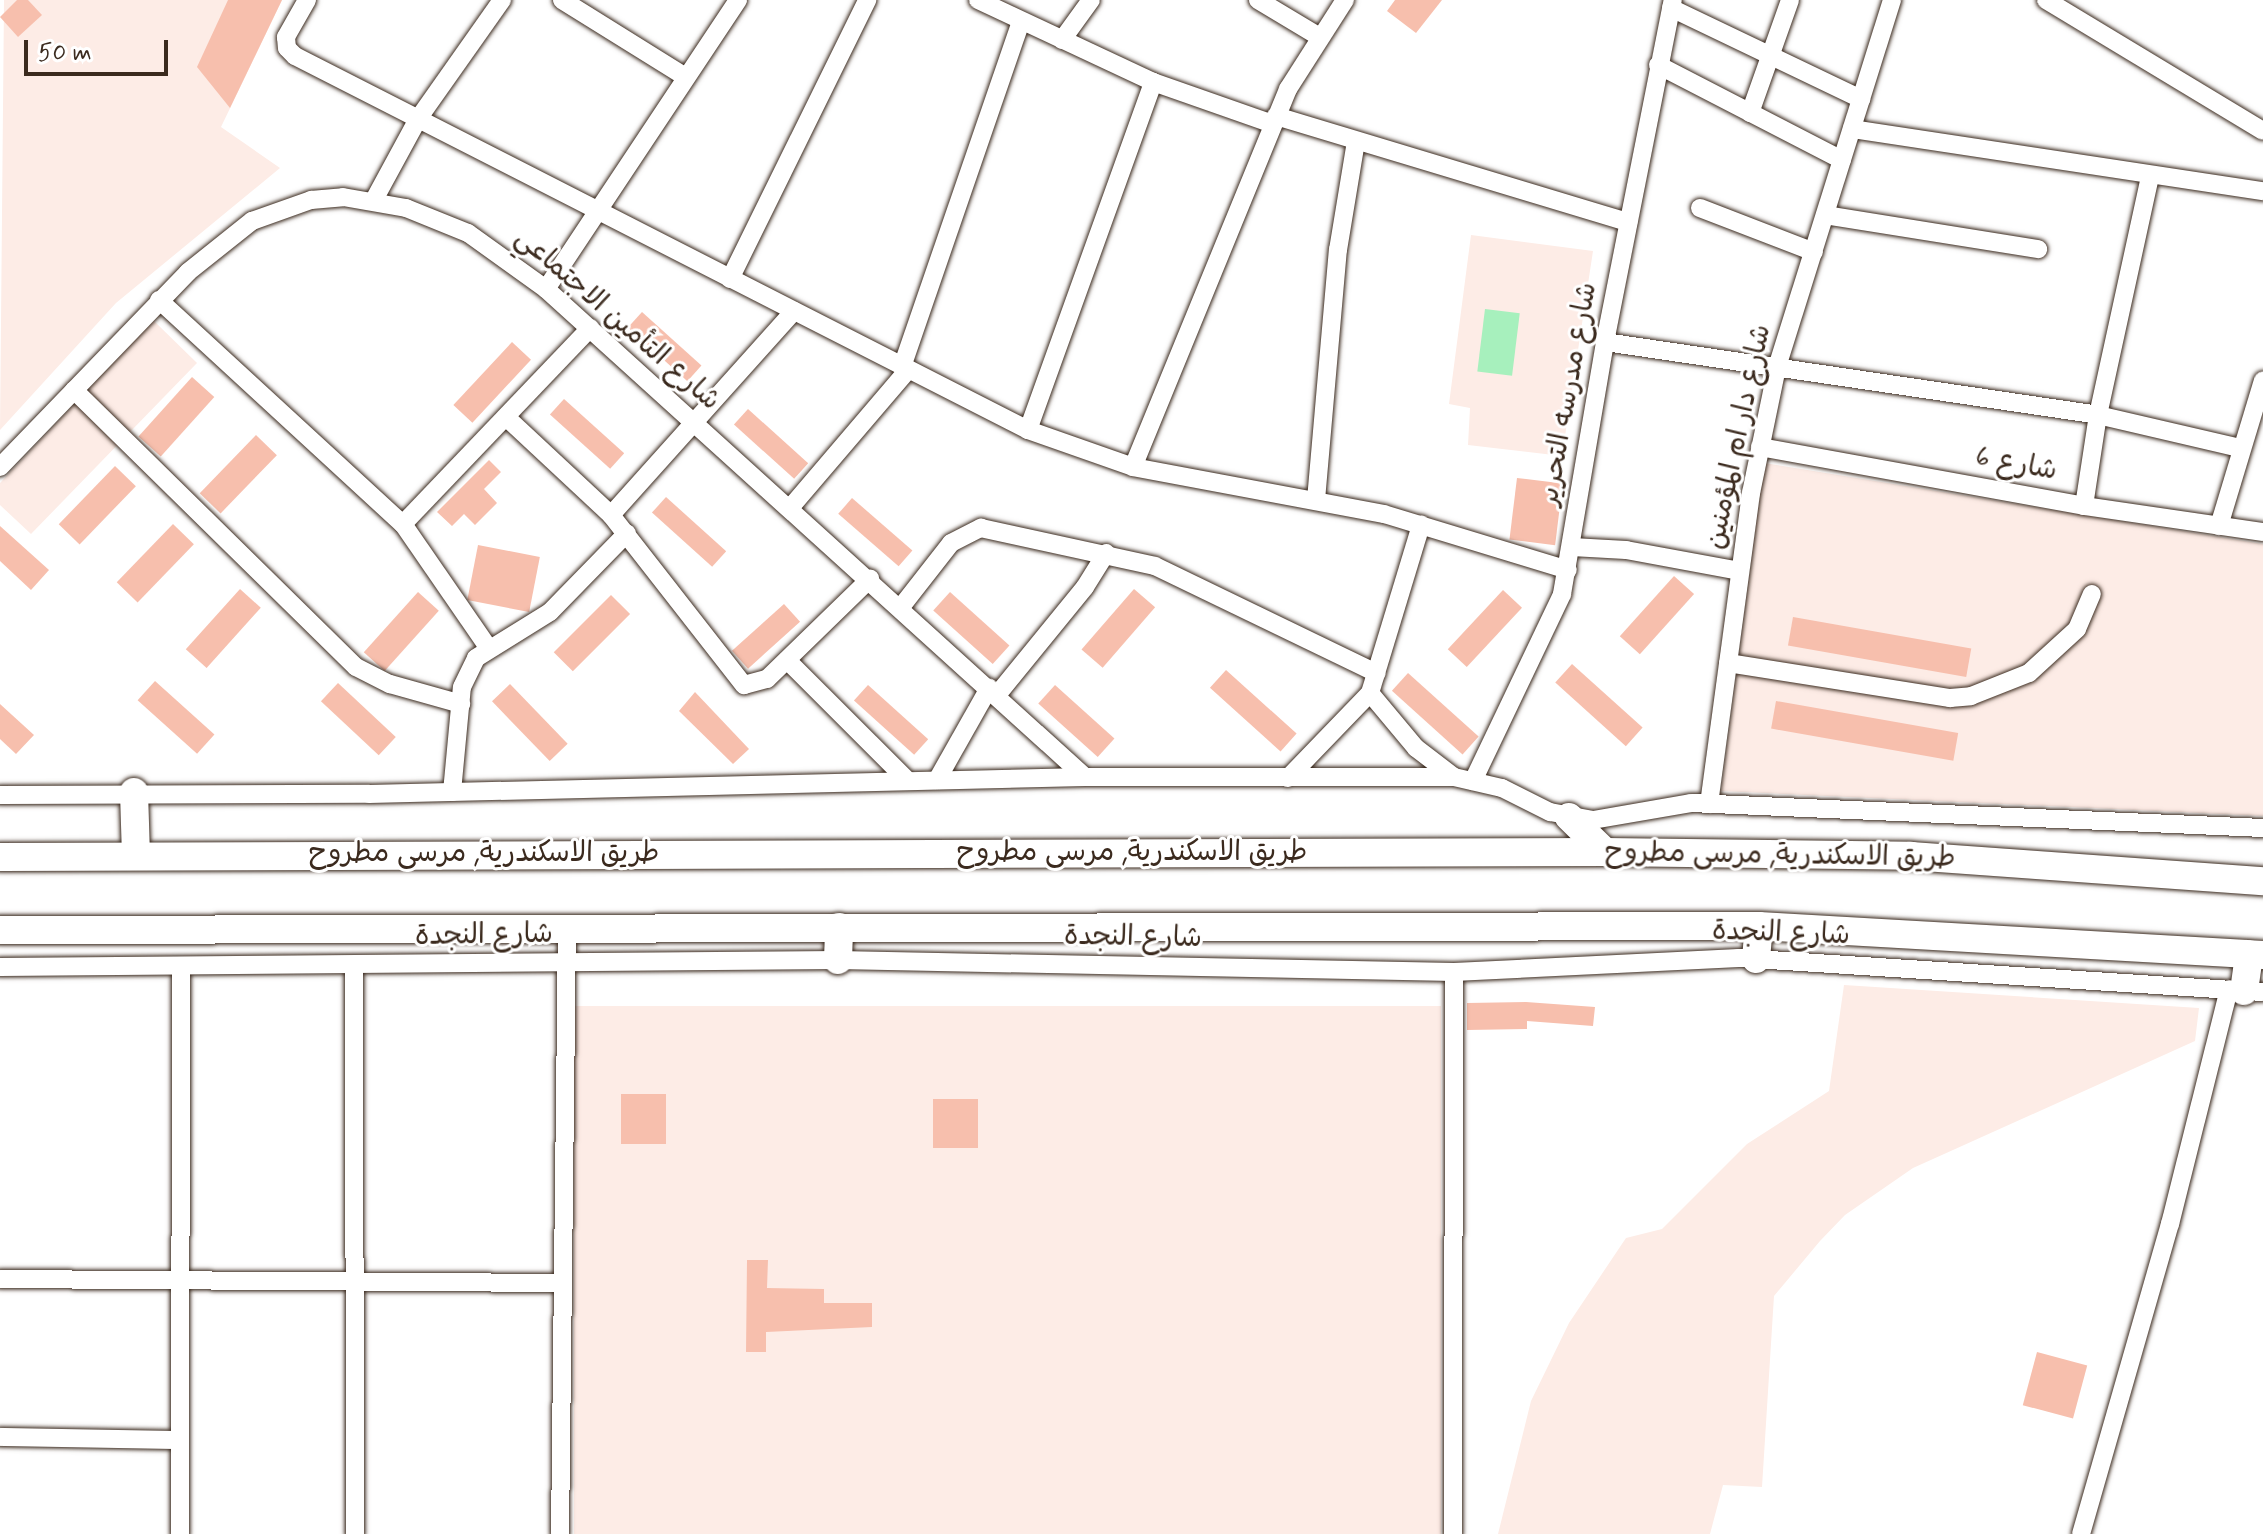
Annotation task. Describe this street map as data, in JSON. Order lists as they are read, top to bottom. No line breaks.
{"streets":{"main road":["طريق الاسكندرية, مرسى مطروح"],"street":["شارع التأمين الاجتماعي","شارع مدرسه التحرير","شارع دار ام المؤمنين","شارع 6","شارع النجدة"]},"crossings":[["شارع دار ام المؤمنين","شارع 6"]],"scale_bar":"50 m"}
